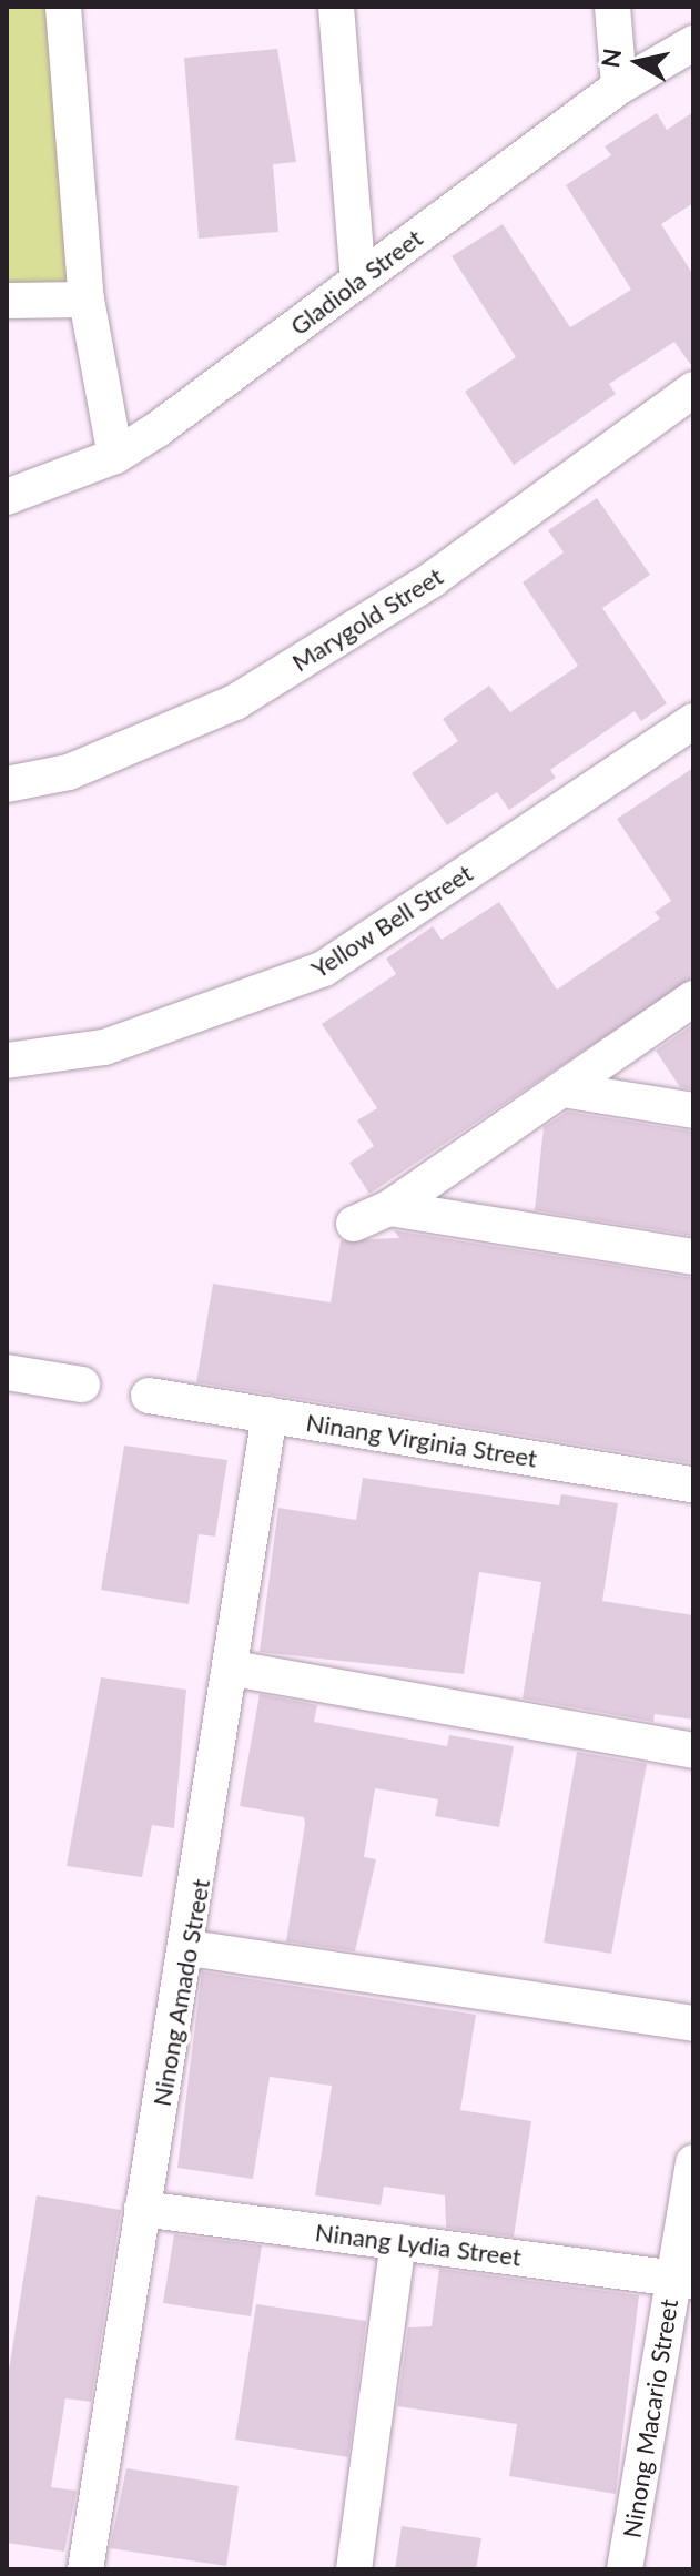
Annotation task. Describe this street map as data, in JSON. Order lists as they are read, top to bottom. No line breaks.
{"streets":{"street":["Gladiola Street","Marygold Street","Yellow Bell Street","Ninang Virginia Street","Ninong Amado Street","Ninang Lydia Street","Ninong Macario Street"]},"crossings":[["Ninang Virginia Street","Ninong Amado Street"],["Ninong Amado Street","Ninang Lydia Street"],["Ninang Lydia Street","Ninong Macario Street"]],"north":"left"}
